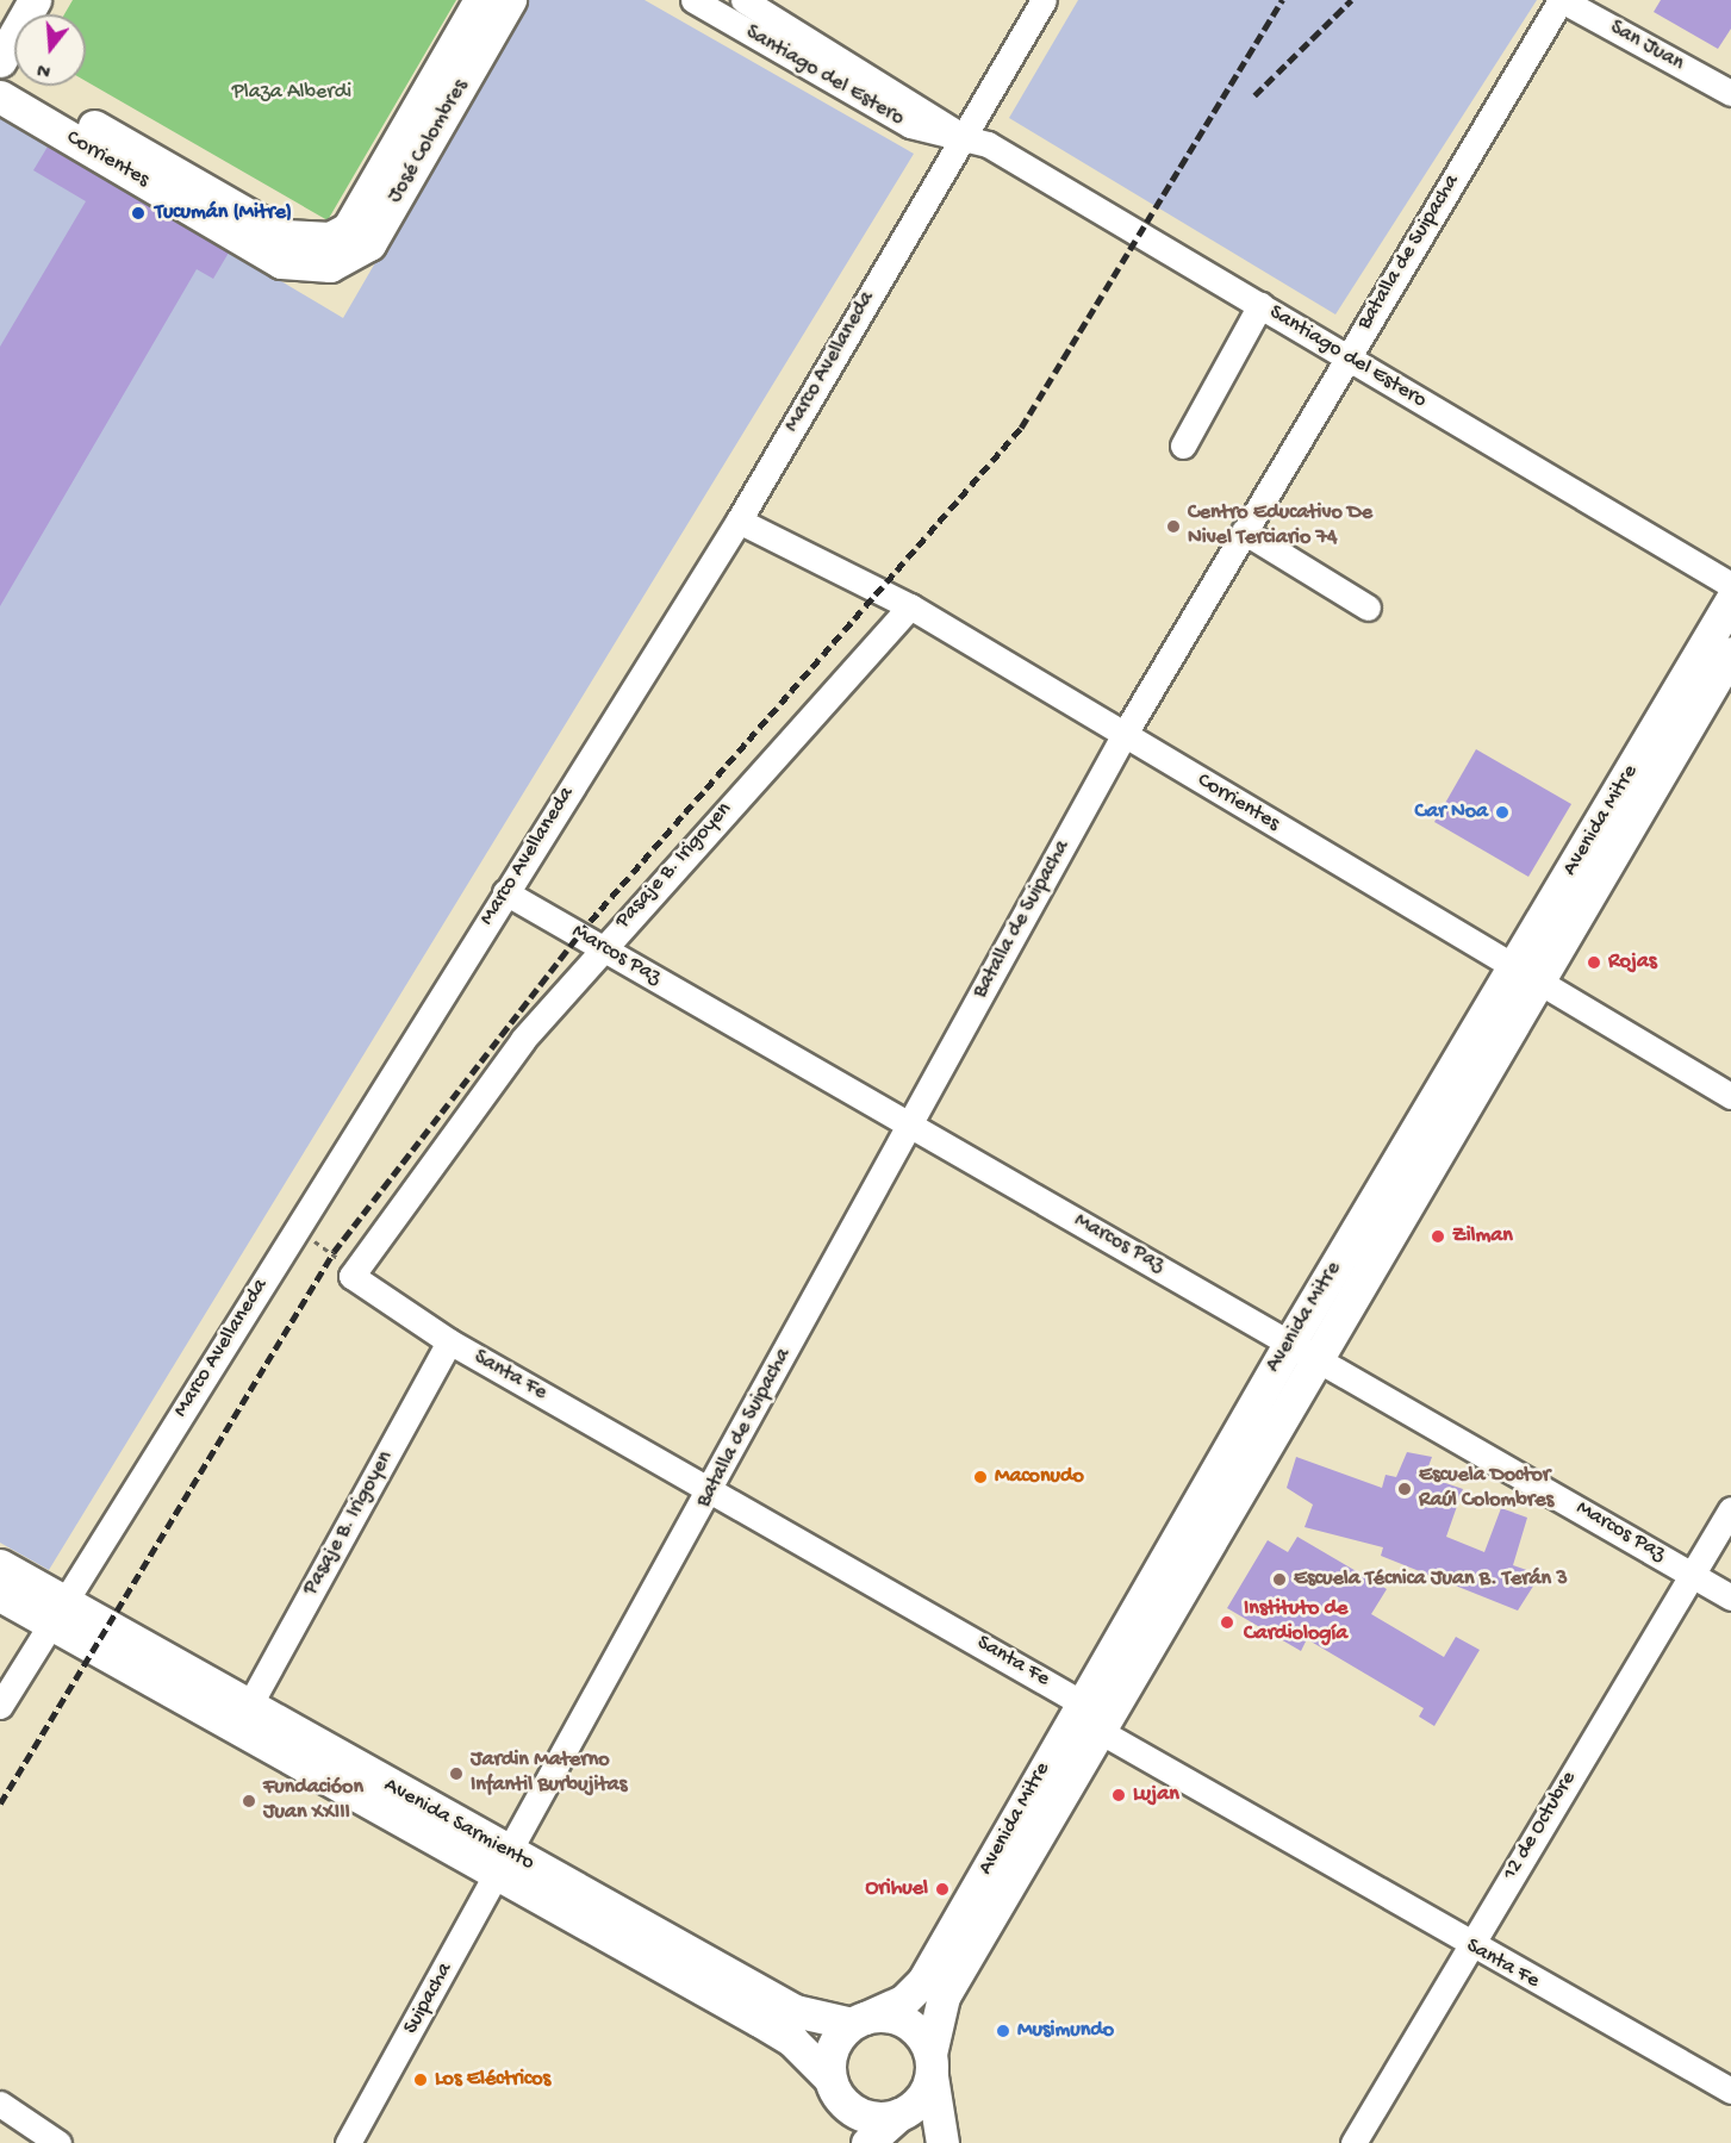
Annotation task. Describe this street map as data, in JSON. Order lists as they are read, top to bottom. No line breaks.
{"streets":{"main road":["José Colombres","Corrientes","Avenida Mitre","Avenida Sarmiento"],"street":["San Juan","Santiago del Estero","Batalla de Suipacha","Marco Avellaneda","Pasaje B. Irigoyen","Marcos Paz","Santa Fe","12 de Octubre","Suipacha"]},"crossings":[["San Juan","Batalla de Suipacha"],["Santiago del Estero","Batalla de Suipacha"],["Santiago del Estero","Marco Avellaneda"],["José Colombres","Corrientes"],["Corrientes","Batalla de Suipacha"],["Corrientes","Marco Avellaneda"],["Corrientes","Avenida Mitre"],["Corrientes","Pasaje B. Irigoyen"],["Batalla de Suipacha","Marcos Paz"],["Batalla de Suipacha","Santa Fe"],["Batalla de Suipacha","Avenida Sarmiento"],["Batalla de Suipacha","Suipacha"],["Marco Avellaneda","Marcos Paz"],["Marco Avellaneda","Avenida Sarmiento"],["Avenida Mitre","Marcos Paz"],["Avenida Mitre","Santa Fe"],["Avenida Mitre","Avenida Sarmiento"],["Pasaje B. Irigoyen","Marcos Paz"],["Pasaje B. Irigoyen","Santa Fe"],["Pasaje B. Irigoyen","Avenida Sarmiento"],["Marcos Paz","12 de Octubre"],["Santa Fe","12 de Octubre"],["Avenida Sarmiento","Suipacha"]],"parks":["Plaza Alberdi"],"places":["Tucumán (Mitre)","Centro Educativo De Nivel Terciario 74","Car Noa","Rojas","Zilman","Maconudo","Escuela Doctor Raúl Colombres","Escuela Técnica Juan B. Terán 3","Instituto de Cardiología","Jardin Materno Infantil Burbujitas","Lujan","Fundacióon Juan XXIII","Orihuel","Musimundo","Los Eléctricos"],"north":"bottom"}
